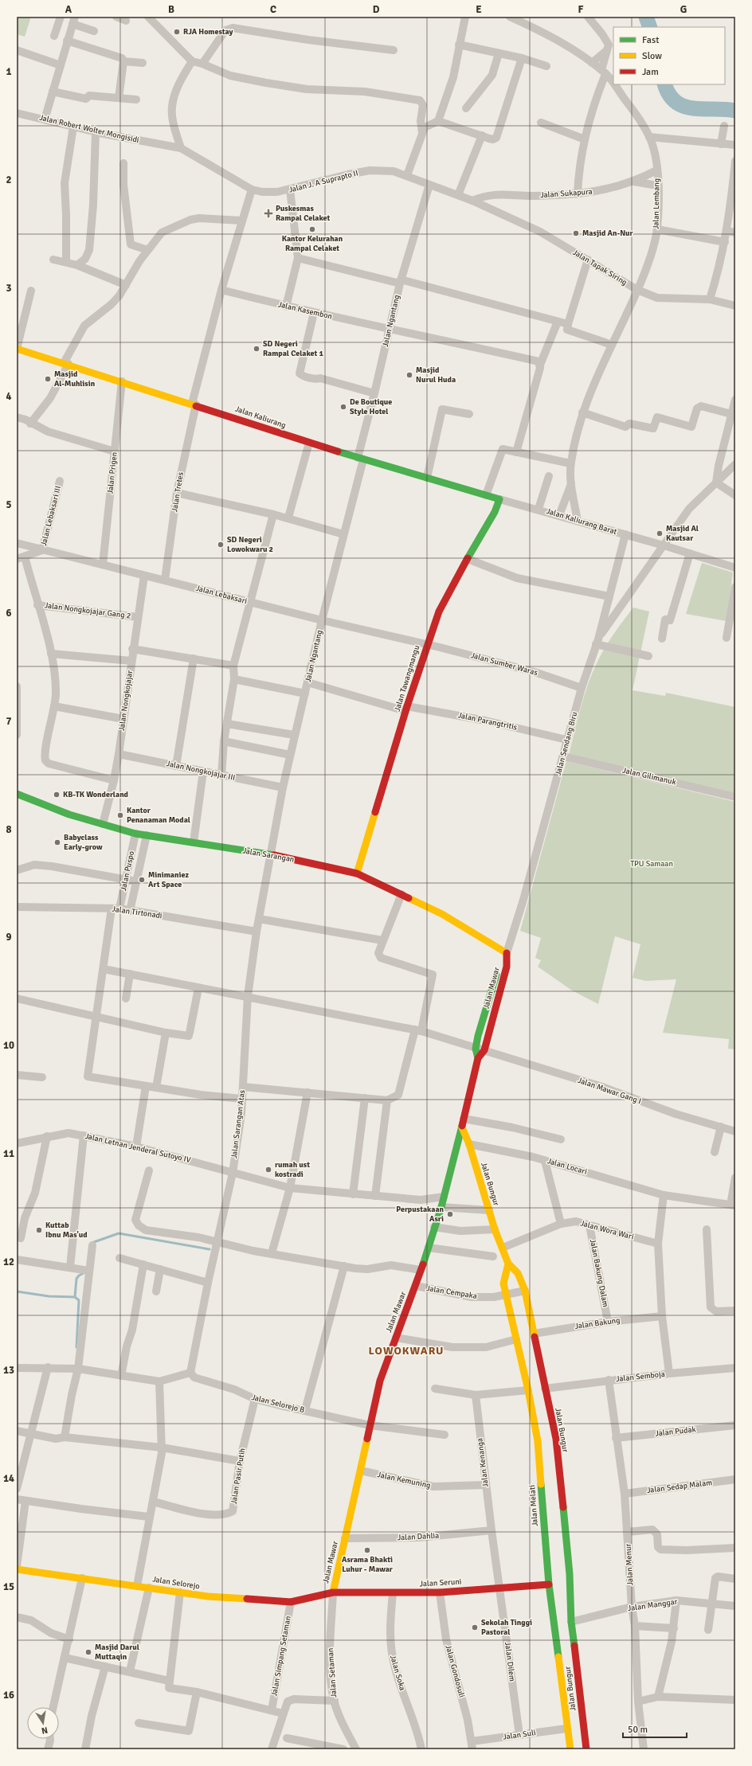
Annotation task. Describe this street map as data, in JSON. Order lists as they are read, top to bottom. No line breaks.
{"streets":{"main road":["Jalan Kaliurang","Jalan Tawangmangu","Jalan Sarangan","Jalan Mawar","Jalan Bungur","Jalan Melati","Jalan Selorejo","Jalan Seruni"],"street":["Jalan Robert Wolter Mongisidi","Jalan J. A Suprapto II","Jalan Sukapura","Jalan Lembang","Jalan Tapak Siring","Jalan Kasembon","Jalan Ngantang","Jalan Prigen","Jalan Tretes","Jalan Lebaksari III","Jalan Kaliurang Barat","Jalan Lebaksari","Jalan Nongkojajar Gang 2","Jalan Sumber Waras","Jalan Nongkojajar","Jalan Parangtritis","Jalan Sendang Biru","Jalan Nongkojajar III","Jalan Gilimanuk","Jalan Puspo","Jalan Tirtonadi","Jalan Mawar Gang I","Jalan Sarangan Atas","Jalan Letnan Jenderal Sutoyo IV","Jalan Locari","Jalan Wora Wari","Jalan Bakung Dalam","Jalan Cempaka","Jalan Bakung","Jalan Semboja","Jalan Selorejo B","Jalan Pudak","Jalan Kenanga","Jalan Pasir Putih","Jalan Kemuning","Jalan Sedap Malam","Jalan Dahlia","Jalan Menur","Jalan Manggar","Jalan Simpang Setaman","Jalan Dilem","Jalan Gondosuli","Jalan Setaman","Jalan Soka","Jalan Suli"]},"crossings":[["Jalan Robert Wolter Mongisidi","Jalan J. A Suprapto II"],["Jalan J. A Suprapto II","Jalan Sukapura"],["Jalan J. A Suprapto II","Jalan Tapak Siring"],["Jalan J. A Suprapto II","Jalan Ngantang"],["Jalan J. A Suprapto II","Jalan Tretes"],["Jalan Sukapura","Jalan Lembang"],["Jalan Sukapura","Jalan Tapak Siring"],["Jalan Lembang","Jalan Tapak Siring"],["Jalan Lembang","Jalan Kaliurang Barat"],["Jalan Kasembon","Jalan Ngantang"],["Jalan Kasembon","Jalan Tretes"],["Jalan Ngantang","Jalan Kaliurang"],["Jalan Ngantang","Jalan Lebaksari"],["Jalan Ngantang","Jalan Parangtritis"],["Jalan Ngantang","Jalan Nongkojajar III"],["Jalan Ngantang","Jalan Sarangan"],["Jalan Ngantang","Jalan Sarangan Atas"],["Jalan Kaliurang","Jalan Prigen"],["Jalan Kaliurang","Jalan Tretes"],["Jalan Kaliurang","Jalan Kaliurang Barat"],["Jalan Kaliurang","Jalan Tawangmangu"],["Jalan Prigen","Jalan Lebaksari"],["Jalan Tretes","Jalan Lebaksari"],["Jalan Lebaksari III","Jalan Lebaksari"],["Jalan Kaliurang Barat","Jalan Tawangmangu"],["Jalan Kaliurang Barat","Jalan Sendang Biru"],["Jalan Lebaksari","Jalan Sumber Waras"],["Jalan Lebaksari","Jalan Tawangmangu"],["Jalan Lebaksari","Jalan Nongkojajar"],["Jalan Nongkojajar Gang 2","Jalan Nongkojajar"],["Jalan Sumber Waras","Jalan Tawangmangu"],["Jalan Sumber Waras","Jalan Sendang Biru"],["Jalan Tawangmangu","Jalan Parangtritis"],["Jalan Tawangmangu","Jalan Sarangan"],["Jalan Nongkojajar","Jalan Nongkojajar III"],["Jalan Nongkojajar","Jalan Sarangan"],["Jalan Parangtritis","Jalan Sendang Biru"],["Jalan Sendang Biru","Jalan Gilimanuk"],["Jalan Sendang Biru","Jalan Sarangan"],["Jalan Sendang Biru","Jalan Mawar"],["Jalan Sarangan","Jalan Puspo"],["Jalan Sarangan","Jalan Mawar"],["Jalan Sarangan","Jalan Sarangan Atas"],["Jalan Puspo","Jalan Tirtonadi"],["Jalan Puspo","Jalan Mawar Gang I"],["Jalan Tirtonadi","Jalan Sarangan Atas"],["Jalan Mawar","Jalan Mawar Gang I"],["Jalan Mawar","Jalan Letnan Jenderal Sutoyo IV"],["Jalan Mawar","Jalan Bungur"],["Jalan Mawar","Jalan Cempaka"],["Jalan Mawar","Jalan Selorejo B"],["Jalan Mawar","Jalan Kemuning"],["Jalan Mawar","Jalan Dahlia"],["Jalan Mawar","Jalan Selorejo"],["Jalan Mawar","Jalan Seruni"],["Jalan Mawar","Jalan Setaman"],["Jalan Mawar Gang I","Jalan Sarangan Atas"],["Jalan Sarangan Atas","Jalan Letnan Jenderal Sutoyo IV"],["Jalan Sarangan Atas","Jalan Selorejo B"],["Jalan Locari","Jalan Bungur"],["Jalan Bungur","Jalan Wora Wari"],["Jalan Bungur","Jalan Cempaka"],["Jalan Bungur","Jalan Bakung"],["Jalan Bungur","Jalan Semboja"],["Jalan Bungur","Jalan Melati"],["Jalan Bungur","Jalan Manggar"],["Jalan Wora Wari","Jalan Bakung Dalam"],["Jalan Bakung Dalam","Jalan Bakung"],["Jalan Cempaka","Jalan Melati"],["Jalan Semboja","Jalan Menur"],["Jalan Selorejo B","Jalan Pasir Putih"],["Jalan Pudak","Jalan Menur"],["Jalan Kenanga","Jalan Kemuning"],["Jalan Kenanga","Jalan Dahlia"],["Jalan Kenanga","Jalan Seruni"],["Jalan Kenanga","Jalan Dilem"],["Jalan Sedap Malam","Jalan Menur"],["Jalan Melati","Jalan Seruni"],["Jalan Melati","Jalan Suli"],["Jalan Menur","Jalan Manggar"],["Jalan Selorejo","Jalan Seruni"],["Jalan Selorejo","Jalan Simpang Setaman"],["Jalan Selorejo","Jalan Setaman"],["Jalan Seruni","Jalan Dilem"],["Jalan Seruni","Jalan Gondosuli"],["Jalan Seruni","Jalan Setaman"],["Jalan Seruni","Jalan Soka"],["Jalan Dilem","Jalan Suli"],["Jalan Gondosuli","Jalan Suli"]],"districts":["LOWOKWARU"],"parks":["TPU Samaan"],"places":{"other":["RJA Homestay","Kantor Kelurahan Rampal Celaket","Masjid An-Nur","SD Negeri Rampal Celaket 1","Masjid Nurul Huda","Masjid Al-Muhlisin","De Boutique Style Hotel","Masjid Al Kautsar","SD Negeri Lowokwaru 2","KB-TK Wonderland","Kantor Penanaman Modal","Babyclass Early-grow","Minimaniez Art Space","rumah ust kostradi","Perpustakaan Asri","Kuttab Ibnu Mas'ud","Asrama Bhakti Luhur - Mawar","Sekolah Tinggi Pastoral","Masjid Darul Muttaqin"],"health":["Puskesmas Rampal Celaket"]},"legend":["Fast","Slow","Jam"],"scale_bar":"50 m","north":"bottom","grid":{"columns":["A","B","C","D","E","F","G"],"rows":["1","2","3","4","5","6","7","8","9","10","11","12","13","14","15","16"]}}
